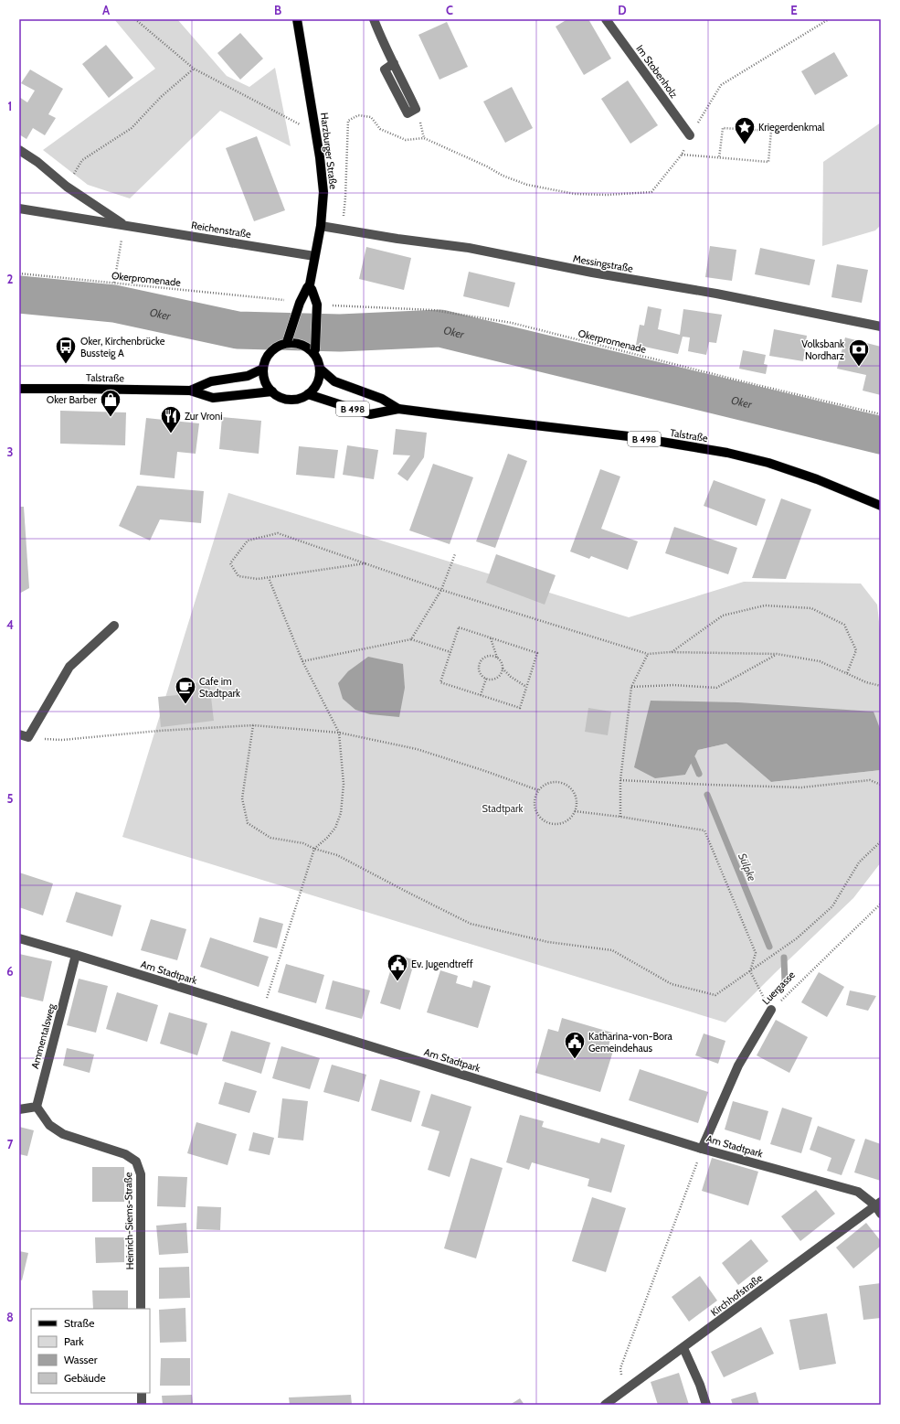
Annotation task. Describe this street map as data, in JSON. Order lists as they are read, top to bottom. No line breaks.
{"streets":{"main road":["Harzburger Straße","Talstraße","B 498"],"street":["Im Stobenholz","Reichenstraße","Messingstraße","Am Stadtpark","Luergasse","Ammentalsweg","Heinrich-Siems-Straße","Kirchhofstraße"],"path":["Okerpromenade"]},"crossings":[["Harzburger Straße","Reichenstraße"],["Harzburger Straße","Messingstraße"],["Harzburger Straße","Talstraße"],["Am Stadtpark","Luergasse"],["Am Stadtpark","Ammentalsweg"],["Am Stadtpark","Kirchhofstraße"],["Ammentalsweg","Heinrich-Siems-Straße"]],"water":["Oker","Sülpke"],"parks":["Stadtpark"],"places":{"place":["Kriegerdenkmal"],"bus stop":["Oker, Kirchenbrücke Bussteig A"],"bank":["Volksbank Nordharz"],"shop":["Oker Barber"],"restaurant":["Zur Vroni"],"cafe":["Cafe im Stadtpark"],"public building":["Ev. Jugendtreff","Katharina-von-Bora Gemeindehaus"]},"legend":["Straße","Park","Wasser","Gebäude"],"grid":{"columns":["A","B","C","D","E"],"rows":["1","2","3","4","5","6","7","8"]}}
